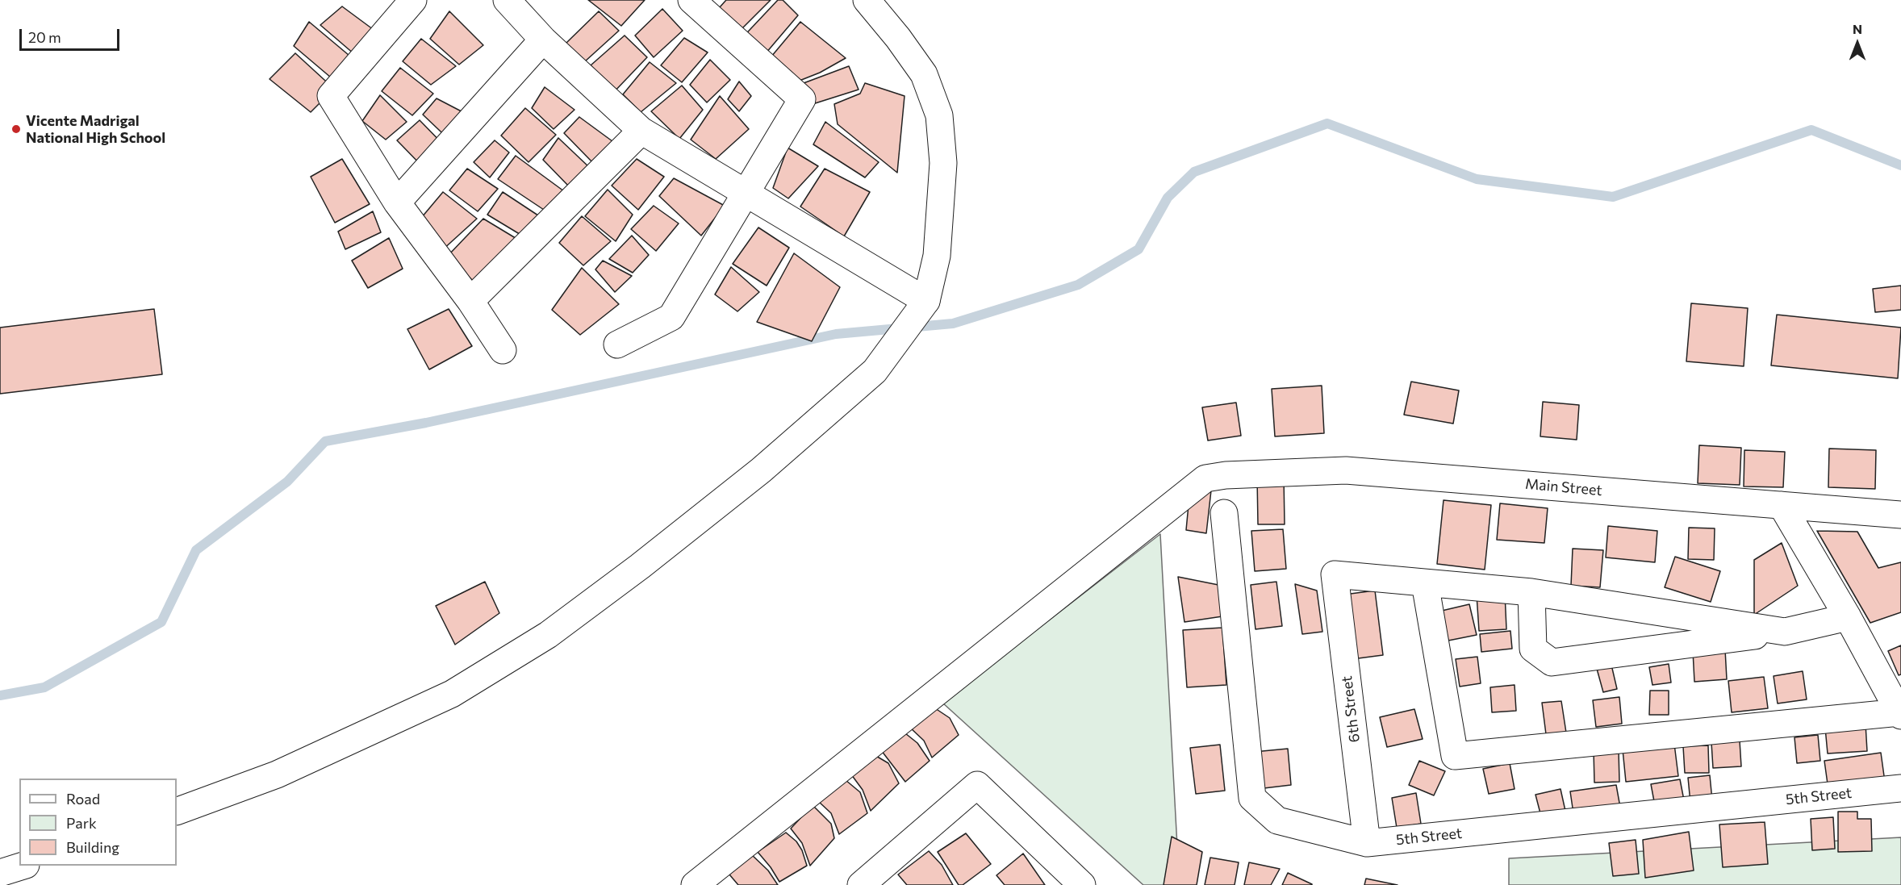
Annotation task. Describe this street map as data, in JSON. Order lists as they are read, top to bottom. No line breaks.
{"streets":{"street":["Main Street","6th Street","5th Street"]},"crossings":[["6th Street","5th Street"]],"places":["Vicente Madrigal National High School"],"legend":["Road","Park","Building"],"scale_bar":"20 m","north":"top"}
